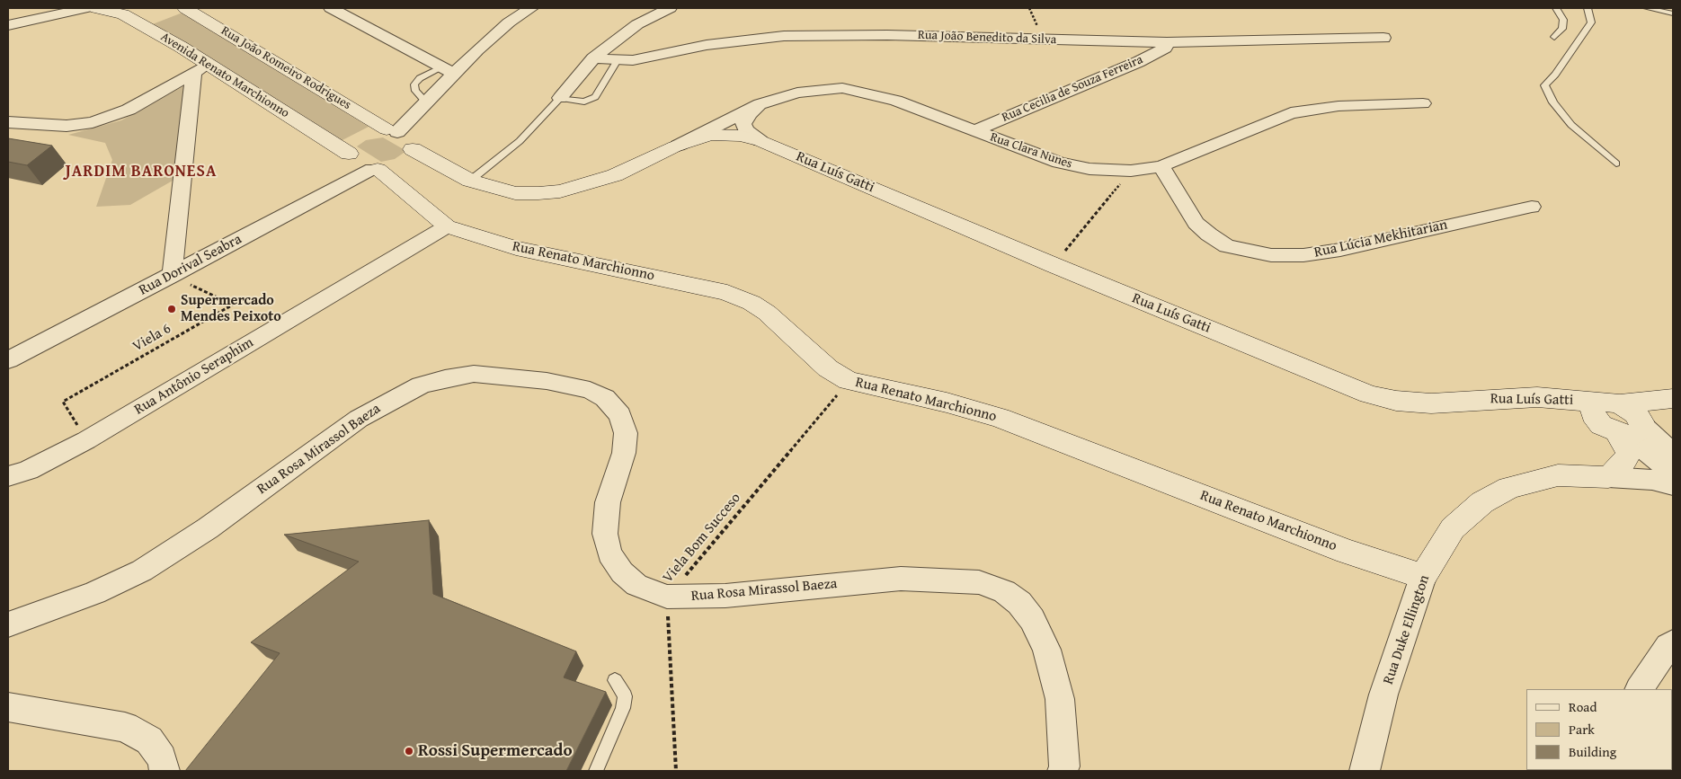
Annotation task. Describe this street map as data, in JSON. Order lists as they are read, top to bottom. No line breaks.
{"streets":{"street":["Rua João Benedito da Silva","Rua João Romeiro Rodrigues","Avenida Renato Marchionno","Rua Cecilia de Souza Ferreira","Rua Clara Nunes","Rua Luís Gatti","Rua Lúcia Mekhitarian","Rua Renato Marchionno","Rua Dorival Seabra","Rua Antônio Seraphim","Rua Rosa Mirassol Baeza","Rua Duke Ellington"],"path":["Viela 6","Viela Bom Succeso"]},"crossings":[["Rua João Benedito da Silva","Rua Cecilia de Souza Ferreira"],["Rua João Romeiro Rodrigues","Avenida Renato Marchionno"],["Rua João Romeiro Rodrigues","Rua Luís Gatti"],["Rua João Romeiro Rodrigues","Rua Renato Marchionno"],["Rua João Romeiro Rodrigues","Rua Dorival Seabra"],["Avenida Renato Marchionno","Rua Luís Gatti"],["Avenida Renato Marchionno","Rua Renato Marchionno"],["Avenida Renato Marchionno","Rua Dorival Seabra"],["Rua Cecilia de Souza Ferreira","Rua Clara Nunes"],["Rua Clara Nunes","Rua Luís Gatti"],["Rua Clara Nunes","Rua Lúcia Mekhitarian"],["Rua Luís Gatti","Rua Renato Marchionno"],["Rua Luís Gatti","Rua Dorival Seabra"],["Rua Renato Marchionno","Rua Dorival Seabra"],["Rua Renato Marchionno","Rua Antônio Seraphim"],["Rua Renato Marchionno","Viela Bom Succeso"],["Rua Renato Marchionno","Rua Duke Ellington"],["Rua Dorival Seabra","Viela 6"],["Viela 6","Rua Antônio Seraphim"],["Rua Rosa Mirassol Baeza","Viela Bom Succeso"]],"districts":["JARDIM BARONESA"],"places":["Supermercado Mendes Peixoto","Rossi Supermercado"],"legend":["Road","Park","Building"]}
